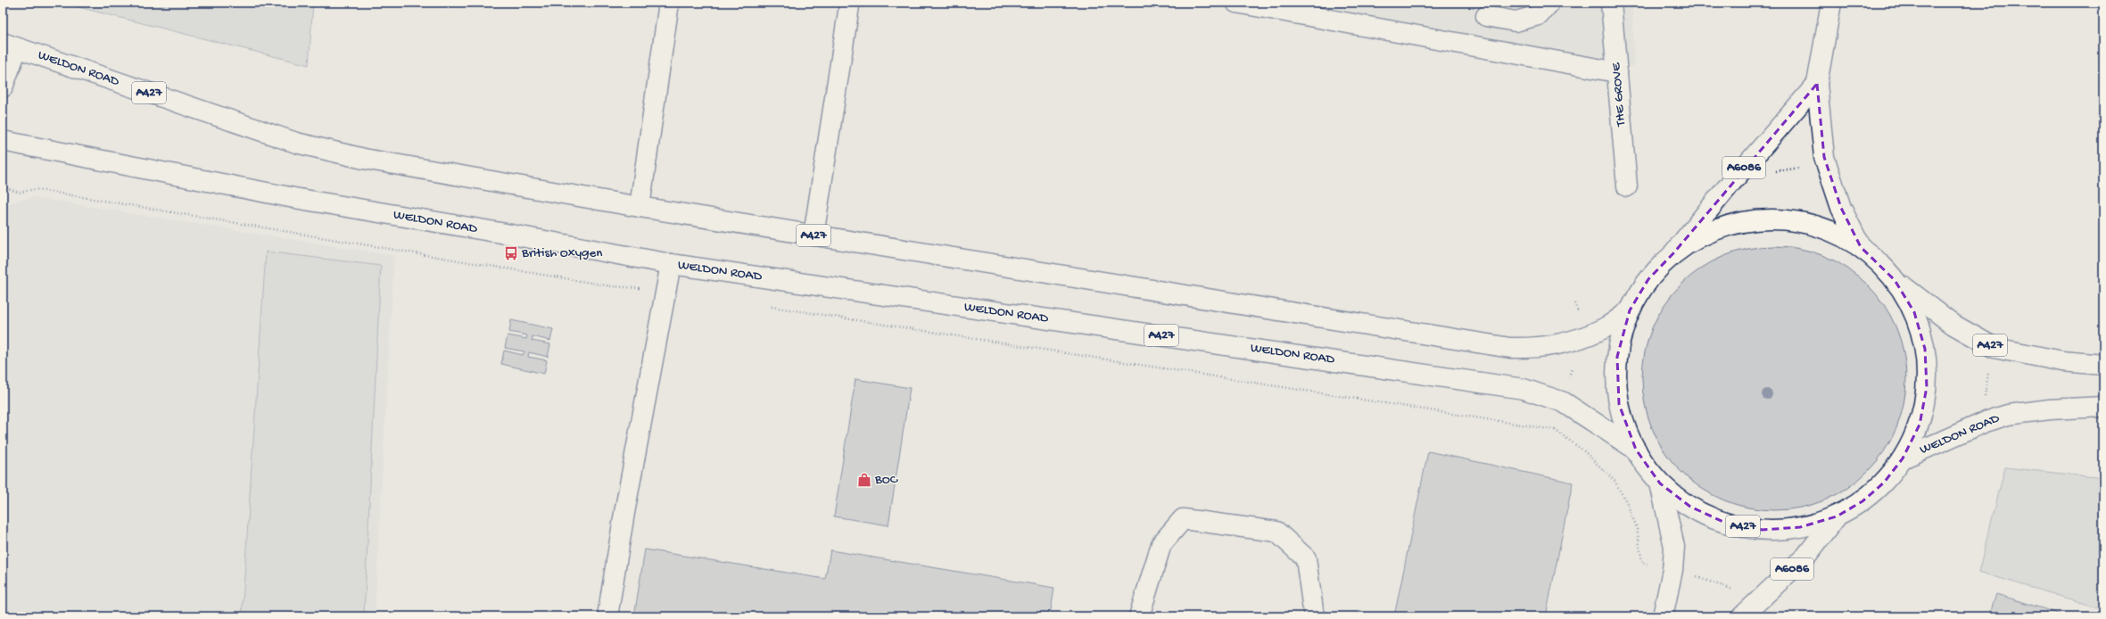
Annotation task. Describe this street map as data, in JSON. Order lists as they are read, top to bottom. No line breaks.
{"streets":{"main road":["WELDON ROAD","A427","THE GROVE","A6086"]},"crossings":[["WELDON ROAD","A427"],["A427","A6086"]],"places":{"bus stop":["British Oxygen"],"shop":["BOC"]}}
